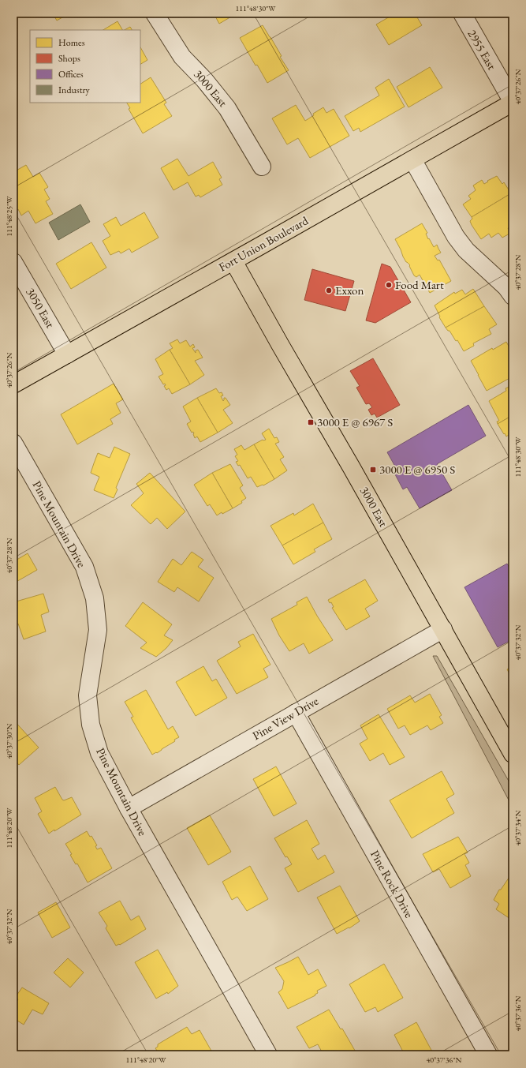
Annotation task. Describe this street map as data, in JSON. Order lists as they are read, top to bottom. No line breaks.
{"streets":{"main road":["3000 East","Fort Union Boulevard"],"street":["2955 East","3050 East","Pine Mountain Drive","Pine View Drive","Pine Rock Drive"]},"crossings":[["2955 East","Fort Union Boulevard"],["3000 East","Fort Union Boulevard"],["3000 East","Pine View Drive"],["Fort Union Boulevard","3050 East"],["Pine Mountain Drive","Pine View Drive"],["Pine View Drive","Pine Rock Drive"]],"places":{"other":["Food Mart","Exxon"],"transit":["3000 E @ 6967 S","3000 E @ 6950 S"]},"legend":["Homes","Shops","Offices","Industry"],"coordinates":["111°48'30\"W","40°37'26\"N","111°48'25\"W","40°37'28\"N","40°37'32\"N","40°37'30\"N","111°48'20\"W","40°37'34\"N","40°37'36\"N"]}
